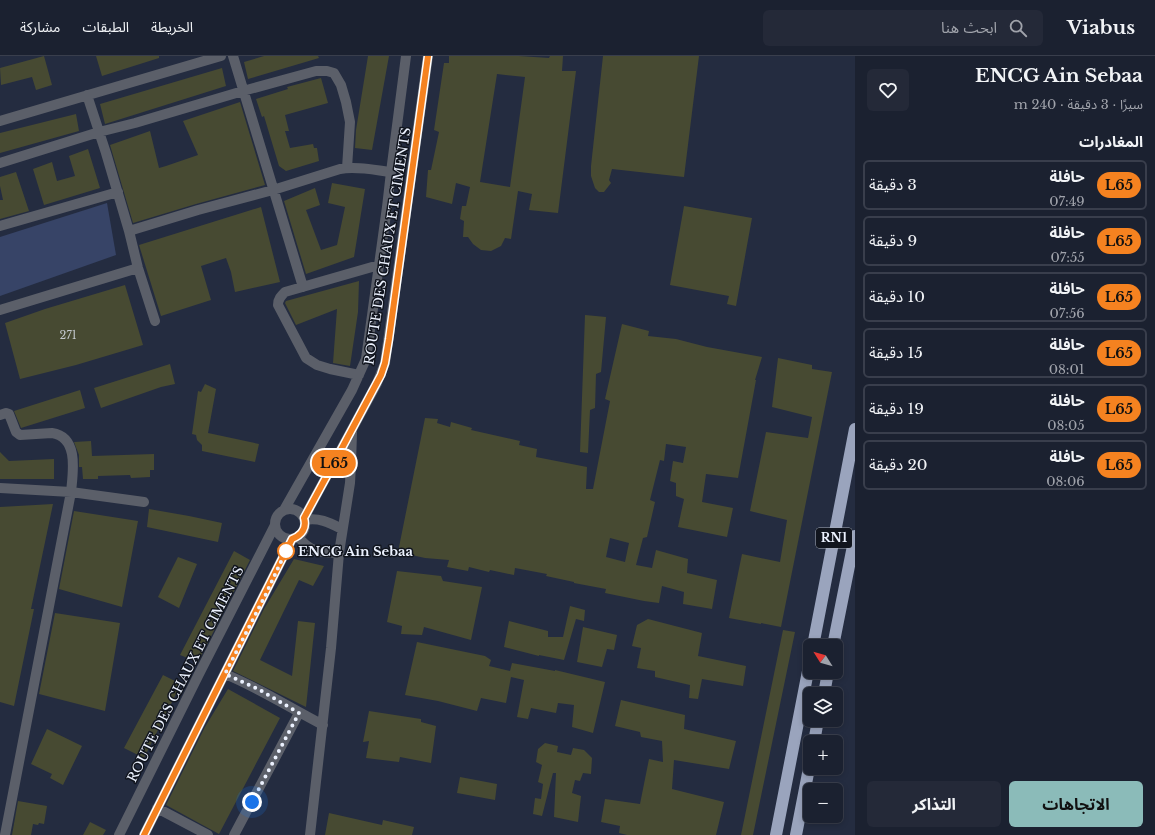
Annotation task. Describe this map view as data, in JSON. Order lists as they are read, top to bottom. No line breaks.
{"streets":{"highway":["RN1"],"street":["ROUTE DES CHAUX ET CIMENTS"]},"places":["ENCG Ain Sebaa"],"lines":["bus line L65"],"house_numbers":["271"],"north":"top left","page":{"header":"Viabus","search":"ابحث هنا","nav":["الخريطة","الطبقات","مشاركة"],"heading":[["ENCG Ain Sebaa","سيرًا · 3 دقيقة · 240 m"],"المغادرات"],"on_map":"L65","list":[{"mark":"L65","name":"حافلة","note":"07:49","value":"3 دقيقة"},{"mark":"L65","name":"حافلة","note":"07:55","value":"9 دقيقة"},{"mark":"L65","name":"حافلة","note":"07:56","value":"10 دقيقة"},{"mark":"L65","name":"حافلة","note":"08:01","value":"15 دقيقة"},{"mark":"L65","name":"حافلة","note":"08:05","value":"19 دقيقة"},{"mark":"L65","name":"حافلة","note":"08:06","value":"20 دقيقة"}],"map_buttons":["+","−"],"buttons":["الاتجاهات","التذاكر"]}}
